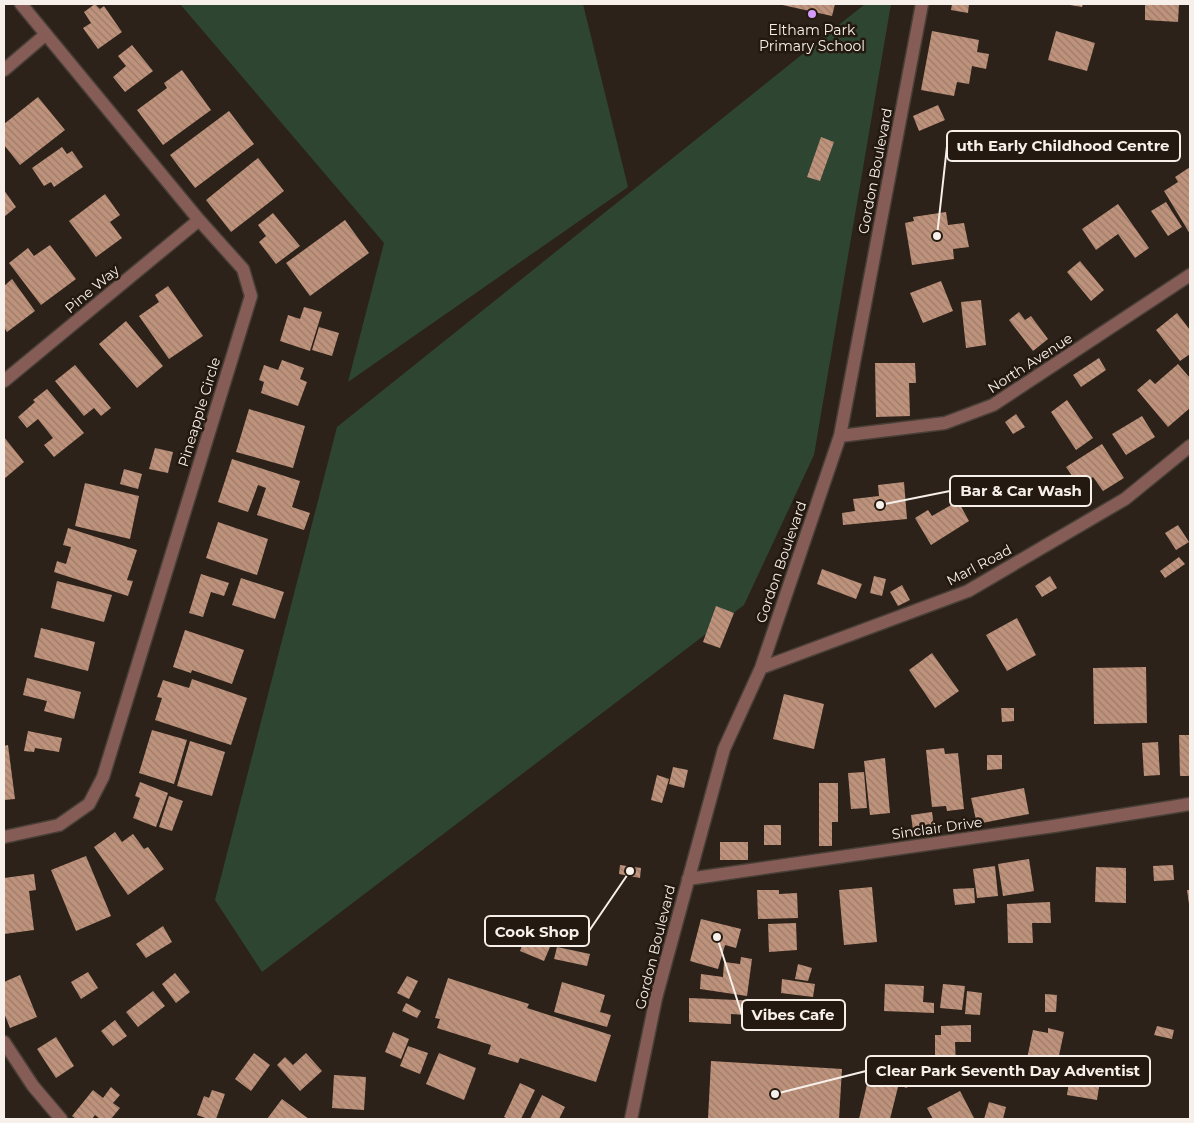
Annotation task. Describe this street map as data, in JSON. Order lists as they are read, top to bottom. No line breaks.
{"streets":{"street":["Gordon Boulevard","Pine Way","North Avenue","Pineapple Circle","Marl Road","Sinclair Drive"]},"crossings":[["Gordon Boulevard","North Avenue"],["Gordon Boulevard","Marl Road"],["Gordon Boulevard","Sinclair Drive"],["Pine Way","Pineapple Circle"]],"places":["Eltham Park Primary School","uth Early Childhood Centre","Bar & Car Wash","Cook Shop","Vibes Cafe","Clear Park Seventh Day Adventist"]}
